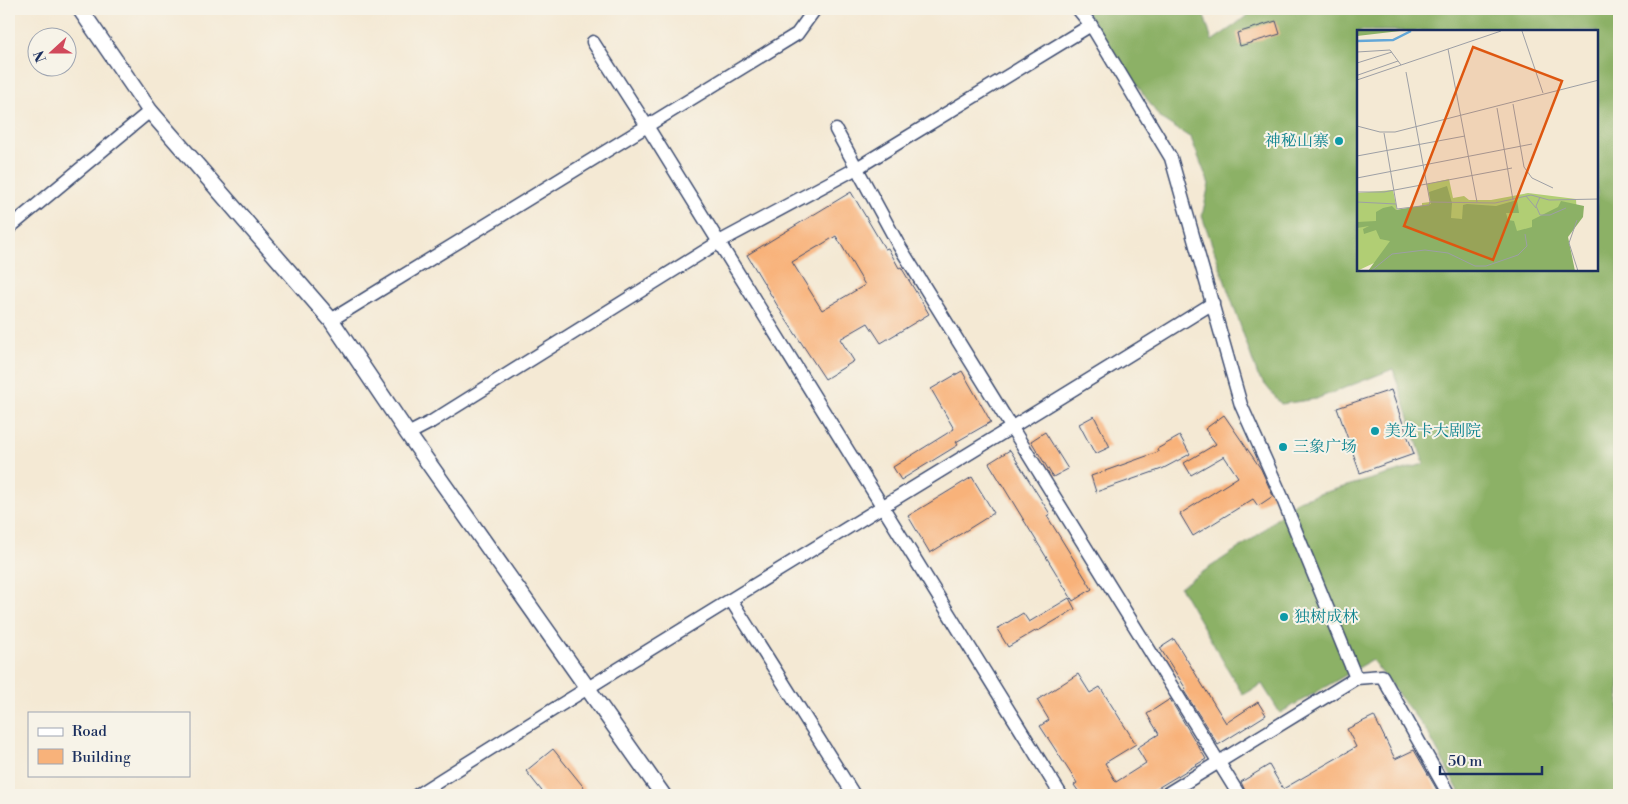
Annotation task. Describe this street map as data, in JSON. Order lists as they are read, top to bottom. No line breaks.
{"places":["神秘山寨","美龙卡大剧院","三象广场","独树成林"],"legend":["Road","Building"],"scale_bar":"50 m","north":"left"}
